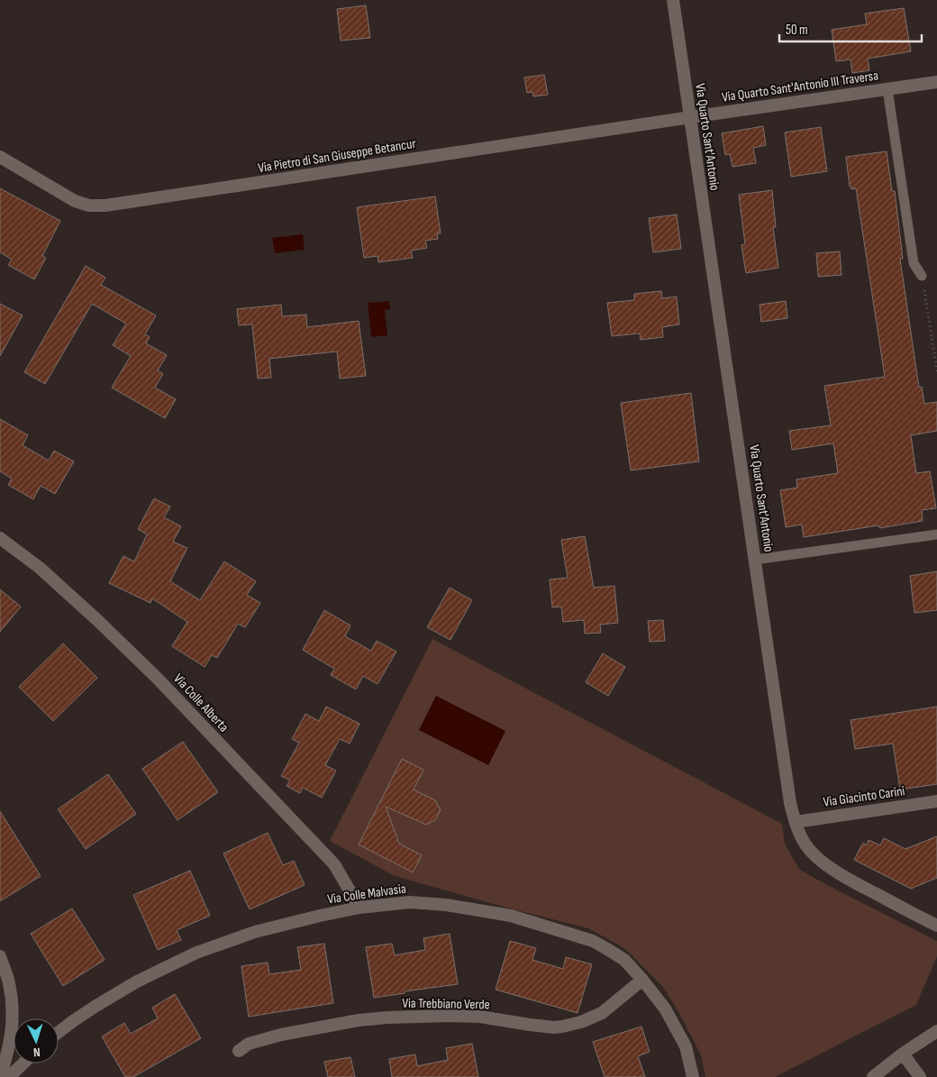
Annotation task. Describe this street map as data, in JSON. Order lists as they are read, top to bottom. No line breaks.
{"streets":{"street":["Via Quarto Sant'Antonio III Traversa","Via Quarto Sant'Antonio","Via Pietro di San Giuseppe Betancur","Via Colle Alberta","Via Giacinto Carini","Via Colle Malvasia","Via Trebbiano Verde"]},"crossings":[["Via Quarto Sant'Antonio III Traversa","Via Quarto Sant'Antonio"],["Via Quarto Sant'Antonio III Traversa","Via Pietro di San Giuseppe Betancur"],["Via Quarto Sant'Antonio","Via Pietro di San Giuseppe Betancur"],["Via Quarto Sant'Antonio","Via Giacinto Carini"],["Via Colle Alberta","Via Colle Malvasia"],["Via Colle Malvasia","Via Trebbiano Verde"]],"scale_bar":"50 m","north":"bottom"}
